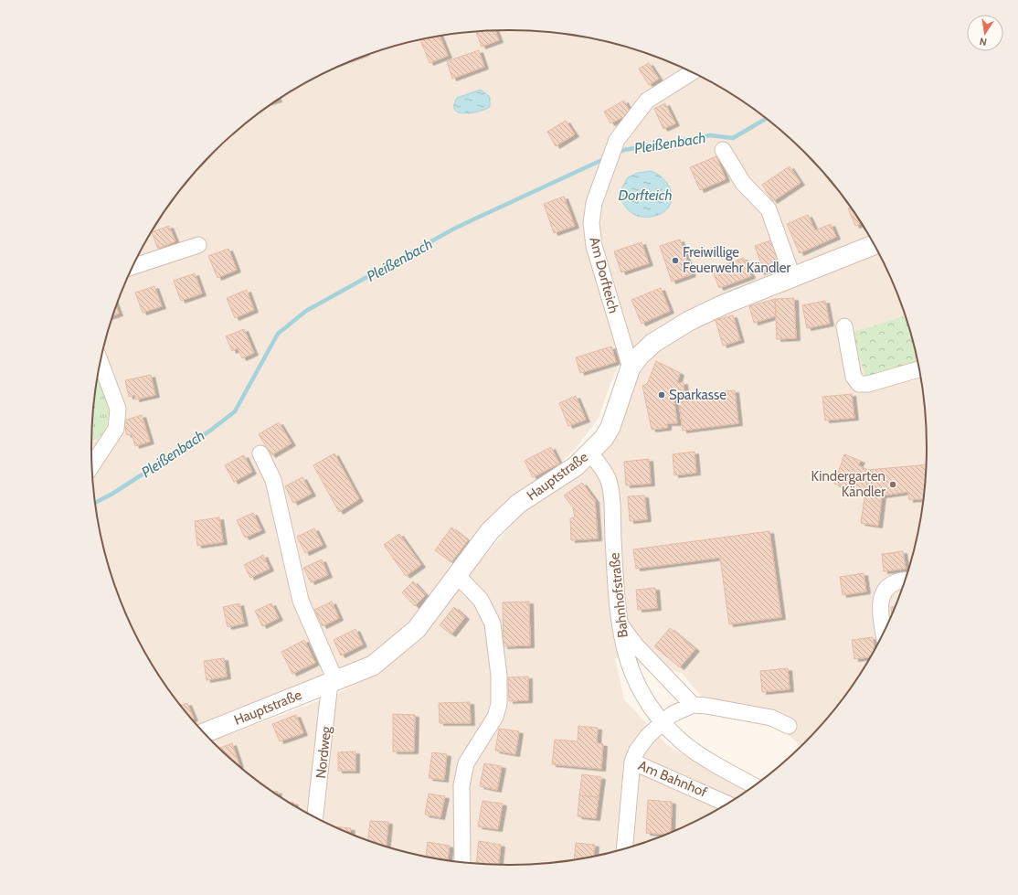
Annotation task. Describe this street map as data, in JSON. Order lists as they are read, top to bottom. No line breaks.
{"streets":{"street":["Am Dorfteich","Hauptstraße","Bahnhofstraße","Nordweg","Am Bahnhof"]},"crossings":[["Am Dorfteich","Hauptstraße"],["Hauptstraße","Bahnhofstraße"],["Hauptstraße","Nordweg"]],"water":["Pleißenbach","Dorfteich"],"places":["Freiwillige Feuerwehr Kändler","Sparkasse","Kindergarten Kändler"],"north":"bottom"}
